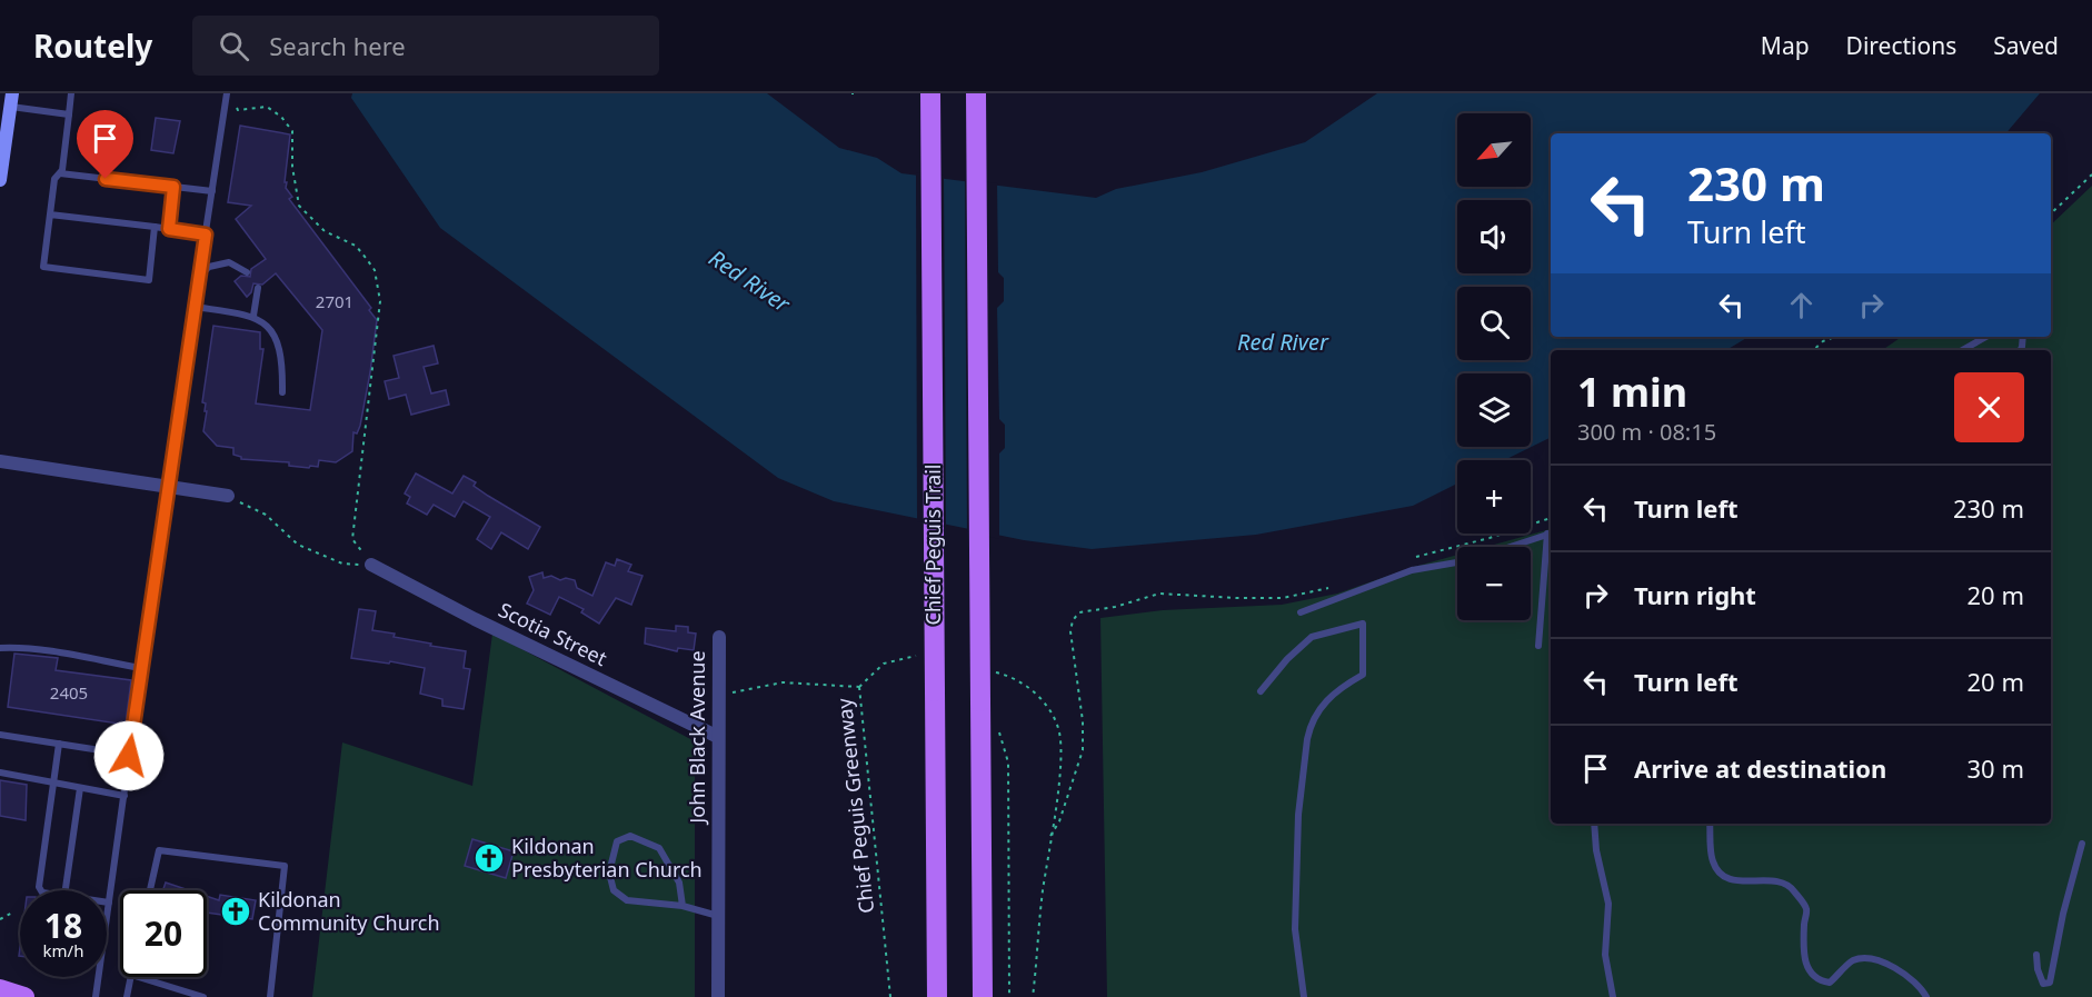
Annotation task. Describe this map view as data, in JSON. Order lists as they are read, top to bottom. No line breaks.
{"streets":{"main road":["Chief Peguis Trail"],"street":["Scotia Street","John Black Avenue"],"path":["Chief Peguis Greenway"]},"crossings":[["Scotia Street","John Black Avenue"]],"water":["Red River"],"places":{"church":["Kildonan Presbyterian Church","Kildonan Community Church"]},"house_numbers":["2701","2405"],"north":"bottom left","page":{"header":"Routely","search":"Search here","nav":["Map","Directions","Saved"],"map_buttons":["+","−"],"turn":["230 m","Turn left"],"heading":["1 min","300 m · 08:15"],"list":[{"name":"Turn left","value":"230 m"},{"name":"Turn right","value":"20 m"},{"name":"Turn left","value":"20 m"},{"name":"Arrive at destination","value":"30 m"}],"speed":"18 km/h","limit":"20"}}
